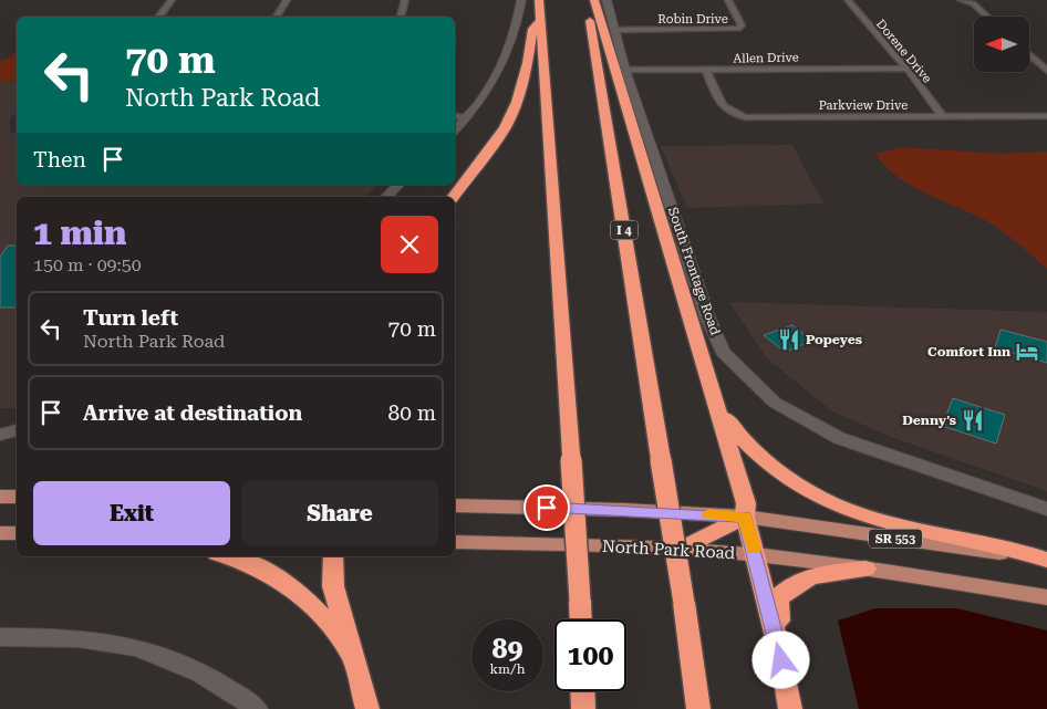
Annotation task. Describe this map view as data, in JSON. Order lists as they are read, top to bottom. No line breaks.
{"streets":{"highway":["I 4"],"main road":["SR 553","North Park Road"],"street":["Robin Drive","Dorene Drive","Allen Drive","Parkview Drive","South Frontage Road"]},"crossings":[["Robin Drive","South Frontage Road"],["Dorene Drive","Allen Drive"],["Dorene Drive","Parkview Drive"],["Allen Drive","Parkview Drive"],["Allen Drive","South Frontage Road"]],"places":{"restaurant":["Popeyes","Denny's"],"hotel":["Comfort Inn"]},"north":"left","page":{"turn":["70 m","North Park Road"],"then":"Then","heading":["1 min","150 m · 09:50"],"list":[{"name":"Turn left","note":"North Park Road","value":"70 m"},{"name":"Arrive at destination","value":"80 m"}],"buttons":["Exit","Share"],"speed":"89 km/h","limit":"100"}}
